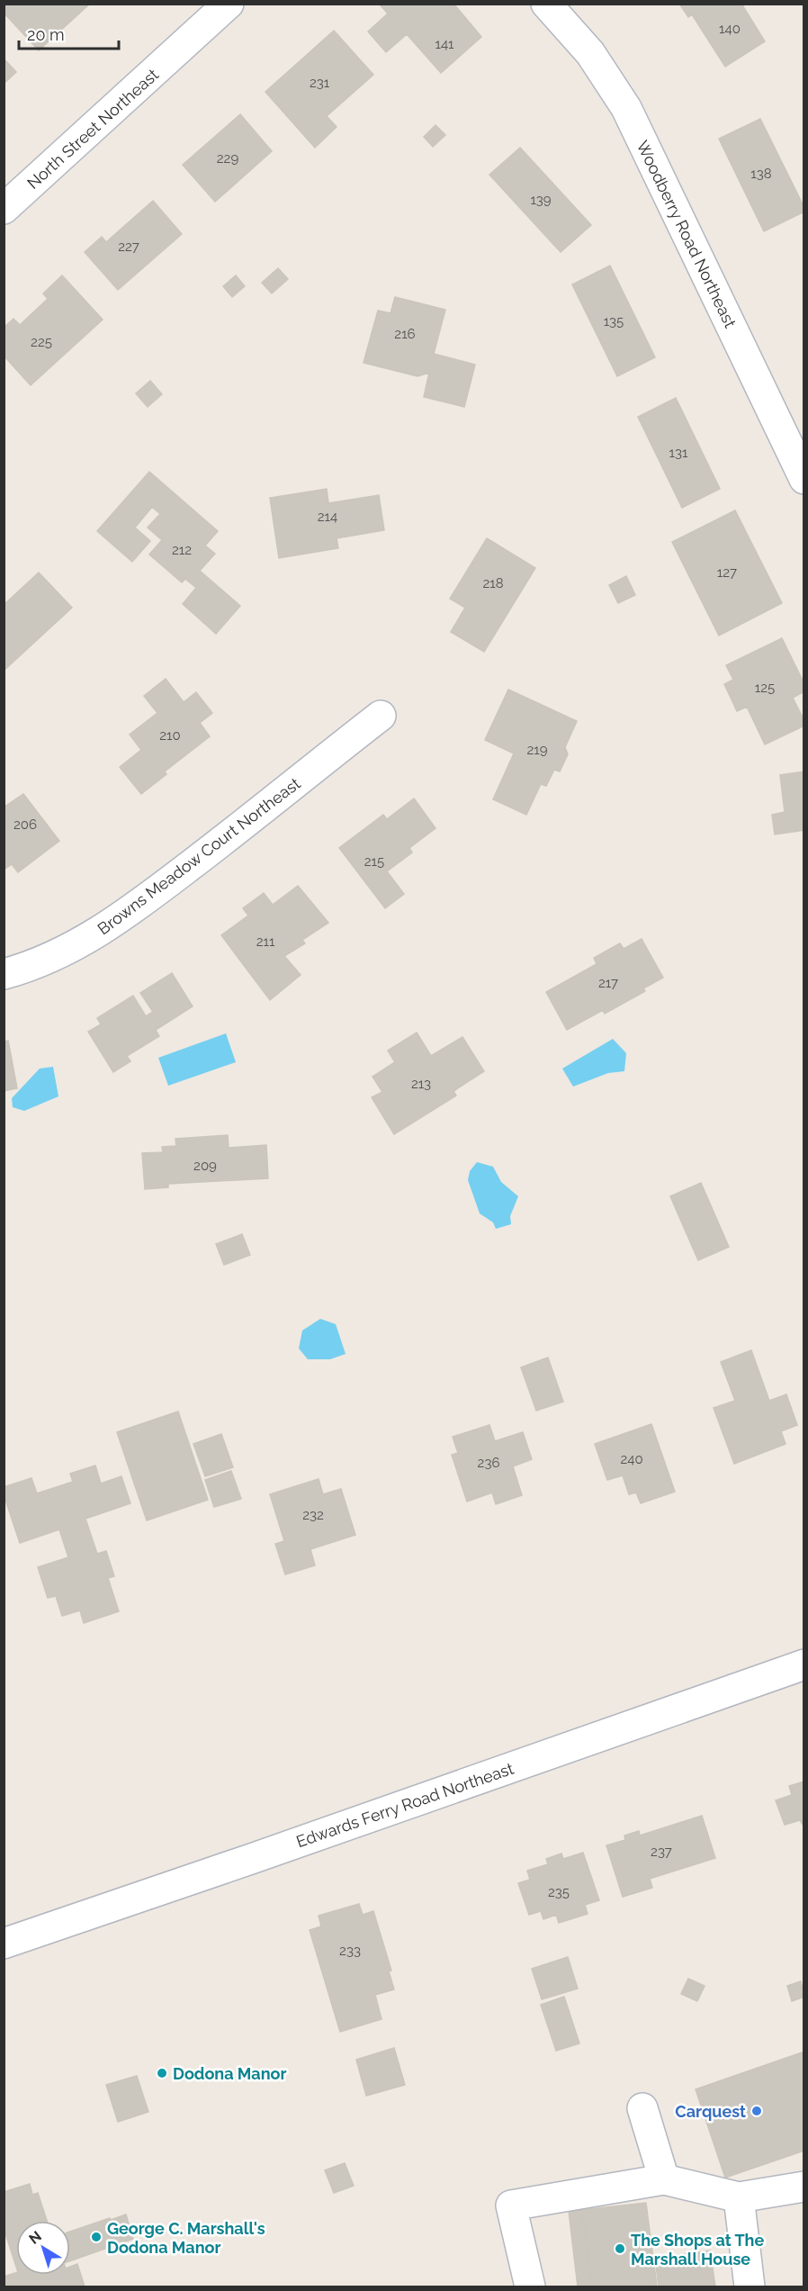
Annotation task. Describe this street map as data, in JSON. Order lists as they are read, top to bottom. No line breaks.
{"streets":{"street":["North Street Northeast","Woodberry Road Northeast","Browns Meadow Court Northeast","Edwards Ferry Road Northeast"]},"places":["Dodona Manor","Carquest","George C. Marshall's Dodona Manor","The Shops at The Marshall House"],"house_numbers":["140","141","231","229","138","139","227","135","216","225","131","214","212","127","218","125","210","219","206","215","211","217","213","209","240","236","232","237","235","233"],"scale_bar":"20 m","north":"top left"}
